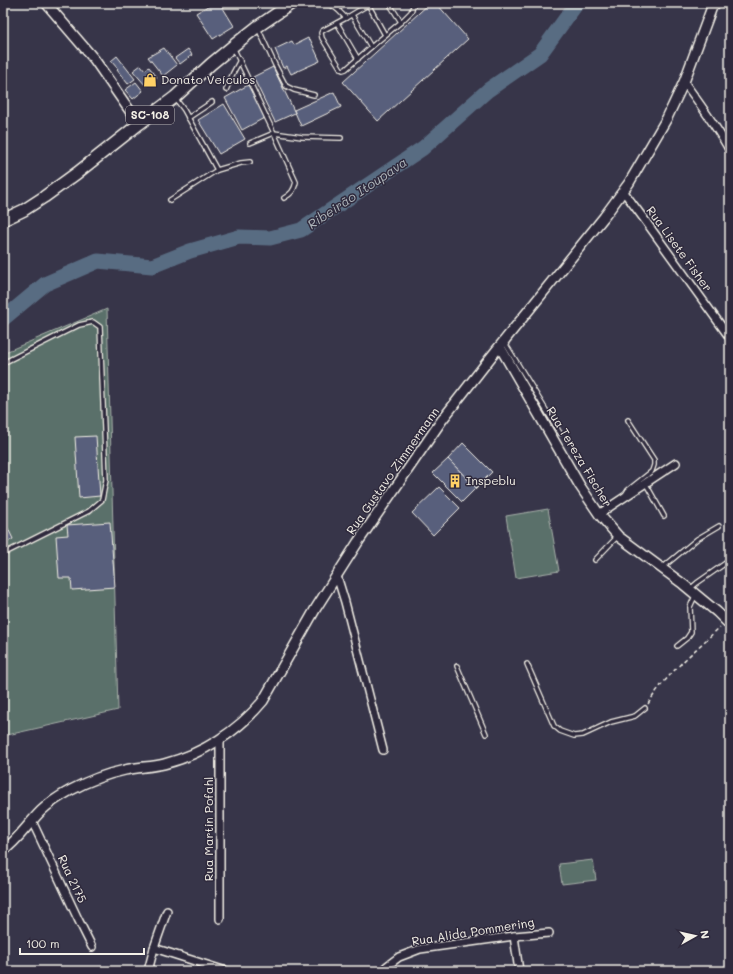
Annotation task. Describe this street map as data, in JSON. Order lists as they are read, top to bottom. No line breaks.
{"streets":{"main road":["SC-108"],"street":["Rua Lisete Fisher","Rua Tereza Fischer","Rua Gustavo Zimmermann","Rua Martin Pofahl","Rua 2175","Rua Alida Pommering"]},"crossings":[["Rua Lisete Fisher","Rua Gustavo Zimmermann"],["Rua Tereza Fischer","Rua Gustavo Zimmermann"],["Rua Gustavo Zimmermann","Rua Martin Pofahl"],["Rua Gustavo Zimmermann","Rua 2175"]],"water":["Ribeirão Itoupava"],"places":{"shop":["Donato Veículos"],"building":["Inspeblu"]},"scale_bar":"100 m","north":"right"}
